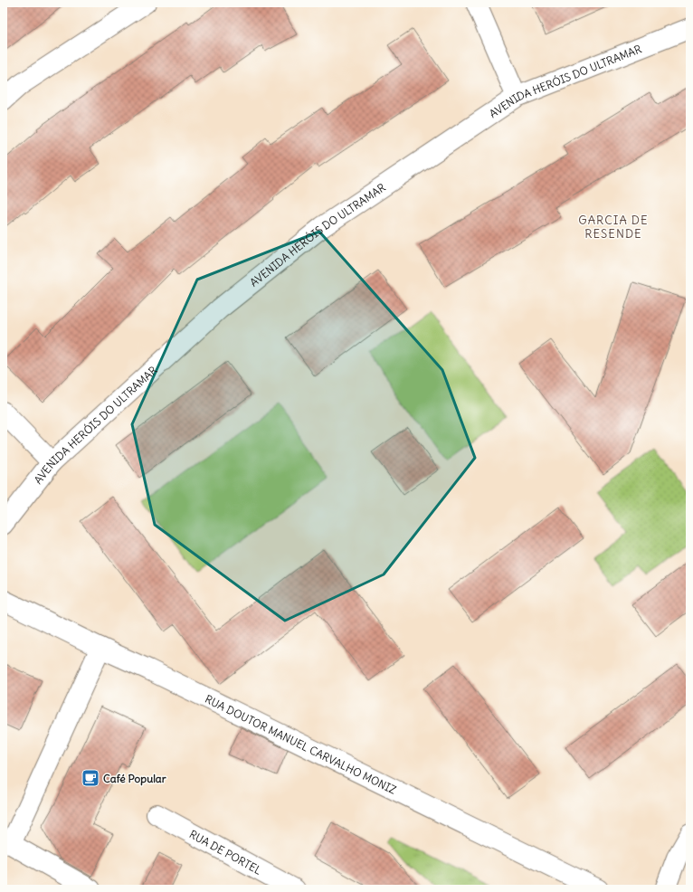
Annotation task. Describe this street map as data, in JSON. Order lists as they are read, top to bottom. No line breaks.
{"streets":{"street":["AVENIDA HERÓIS DO ULTRAMAR","RUA DOUTOR MANUEL CARVALHO MONIZ","RUA DE PORTEL"]},"districts":["GARCIA DE RESENDE"],"places":{"cafe":["Café Popular"]}}
